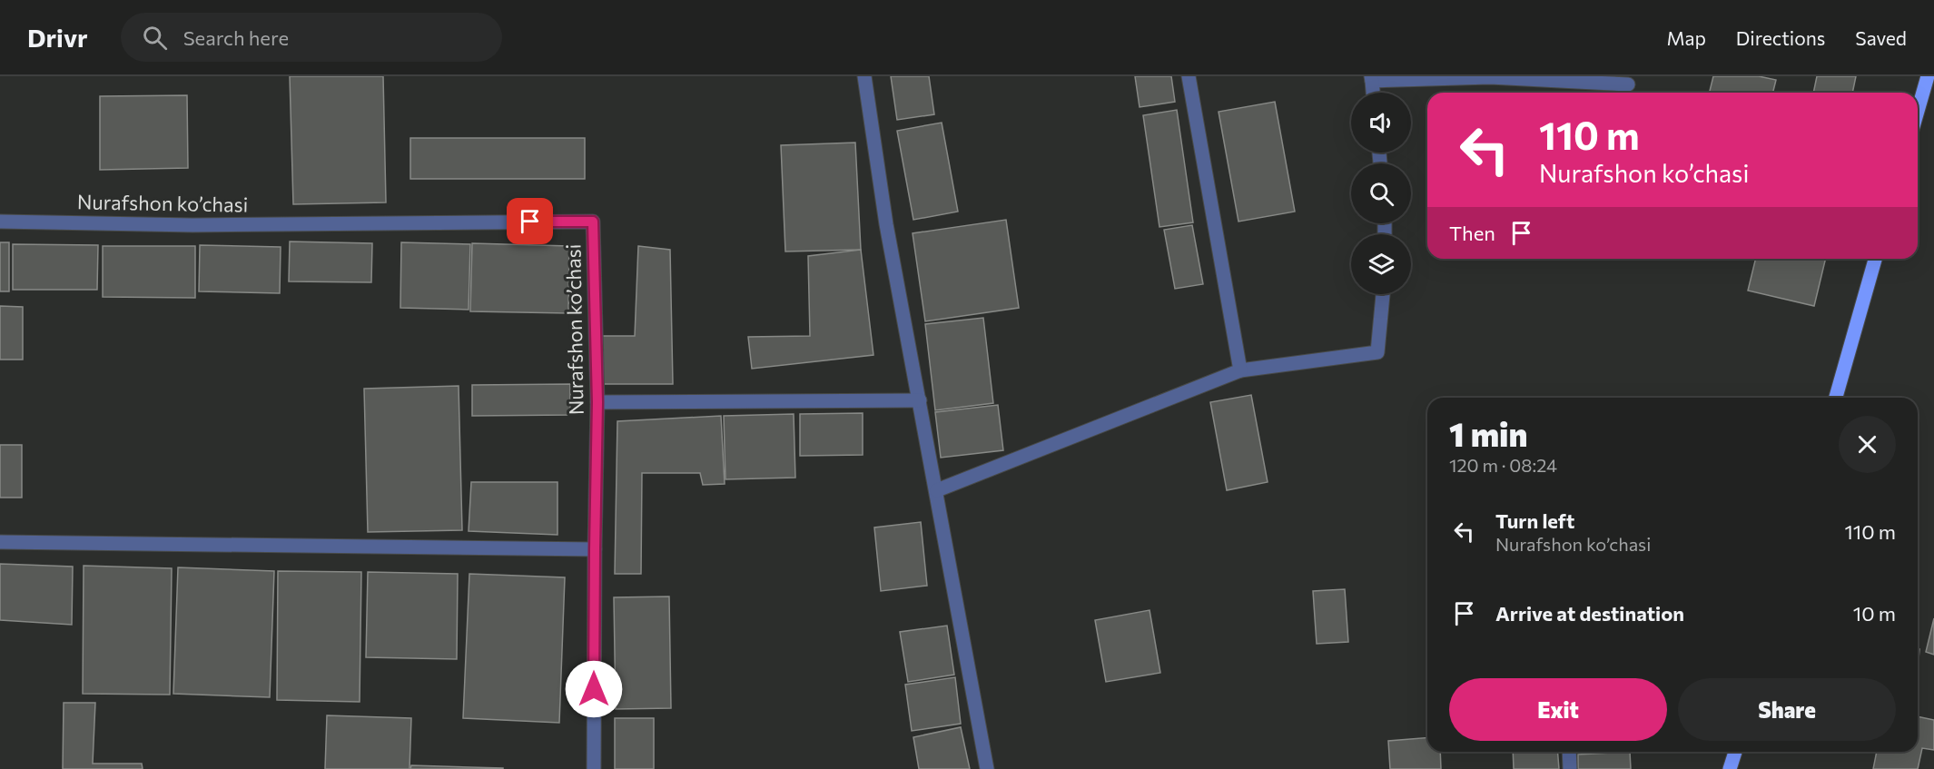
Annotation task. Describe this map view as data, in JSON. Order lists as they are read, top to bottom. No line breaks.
{"streets":{"street":["Nurafshon ko’chasi"]},"page":{"header":"Drivr","search":"Search here","nav":["Map","Directions","Saved"],"turn":["110 m","Nurafshon ko’chasi"],"then":"Then","heading":["1 min","120 m · 08:24"],"list":[{"name":"Turn left","note":"Nurafshon ko’chasi","value":"110 m"},{"name":"Arrive at destination","value":"10 m"}],"buttons":["Exit","Share"]}}
